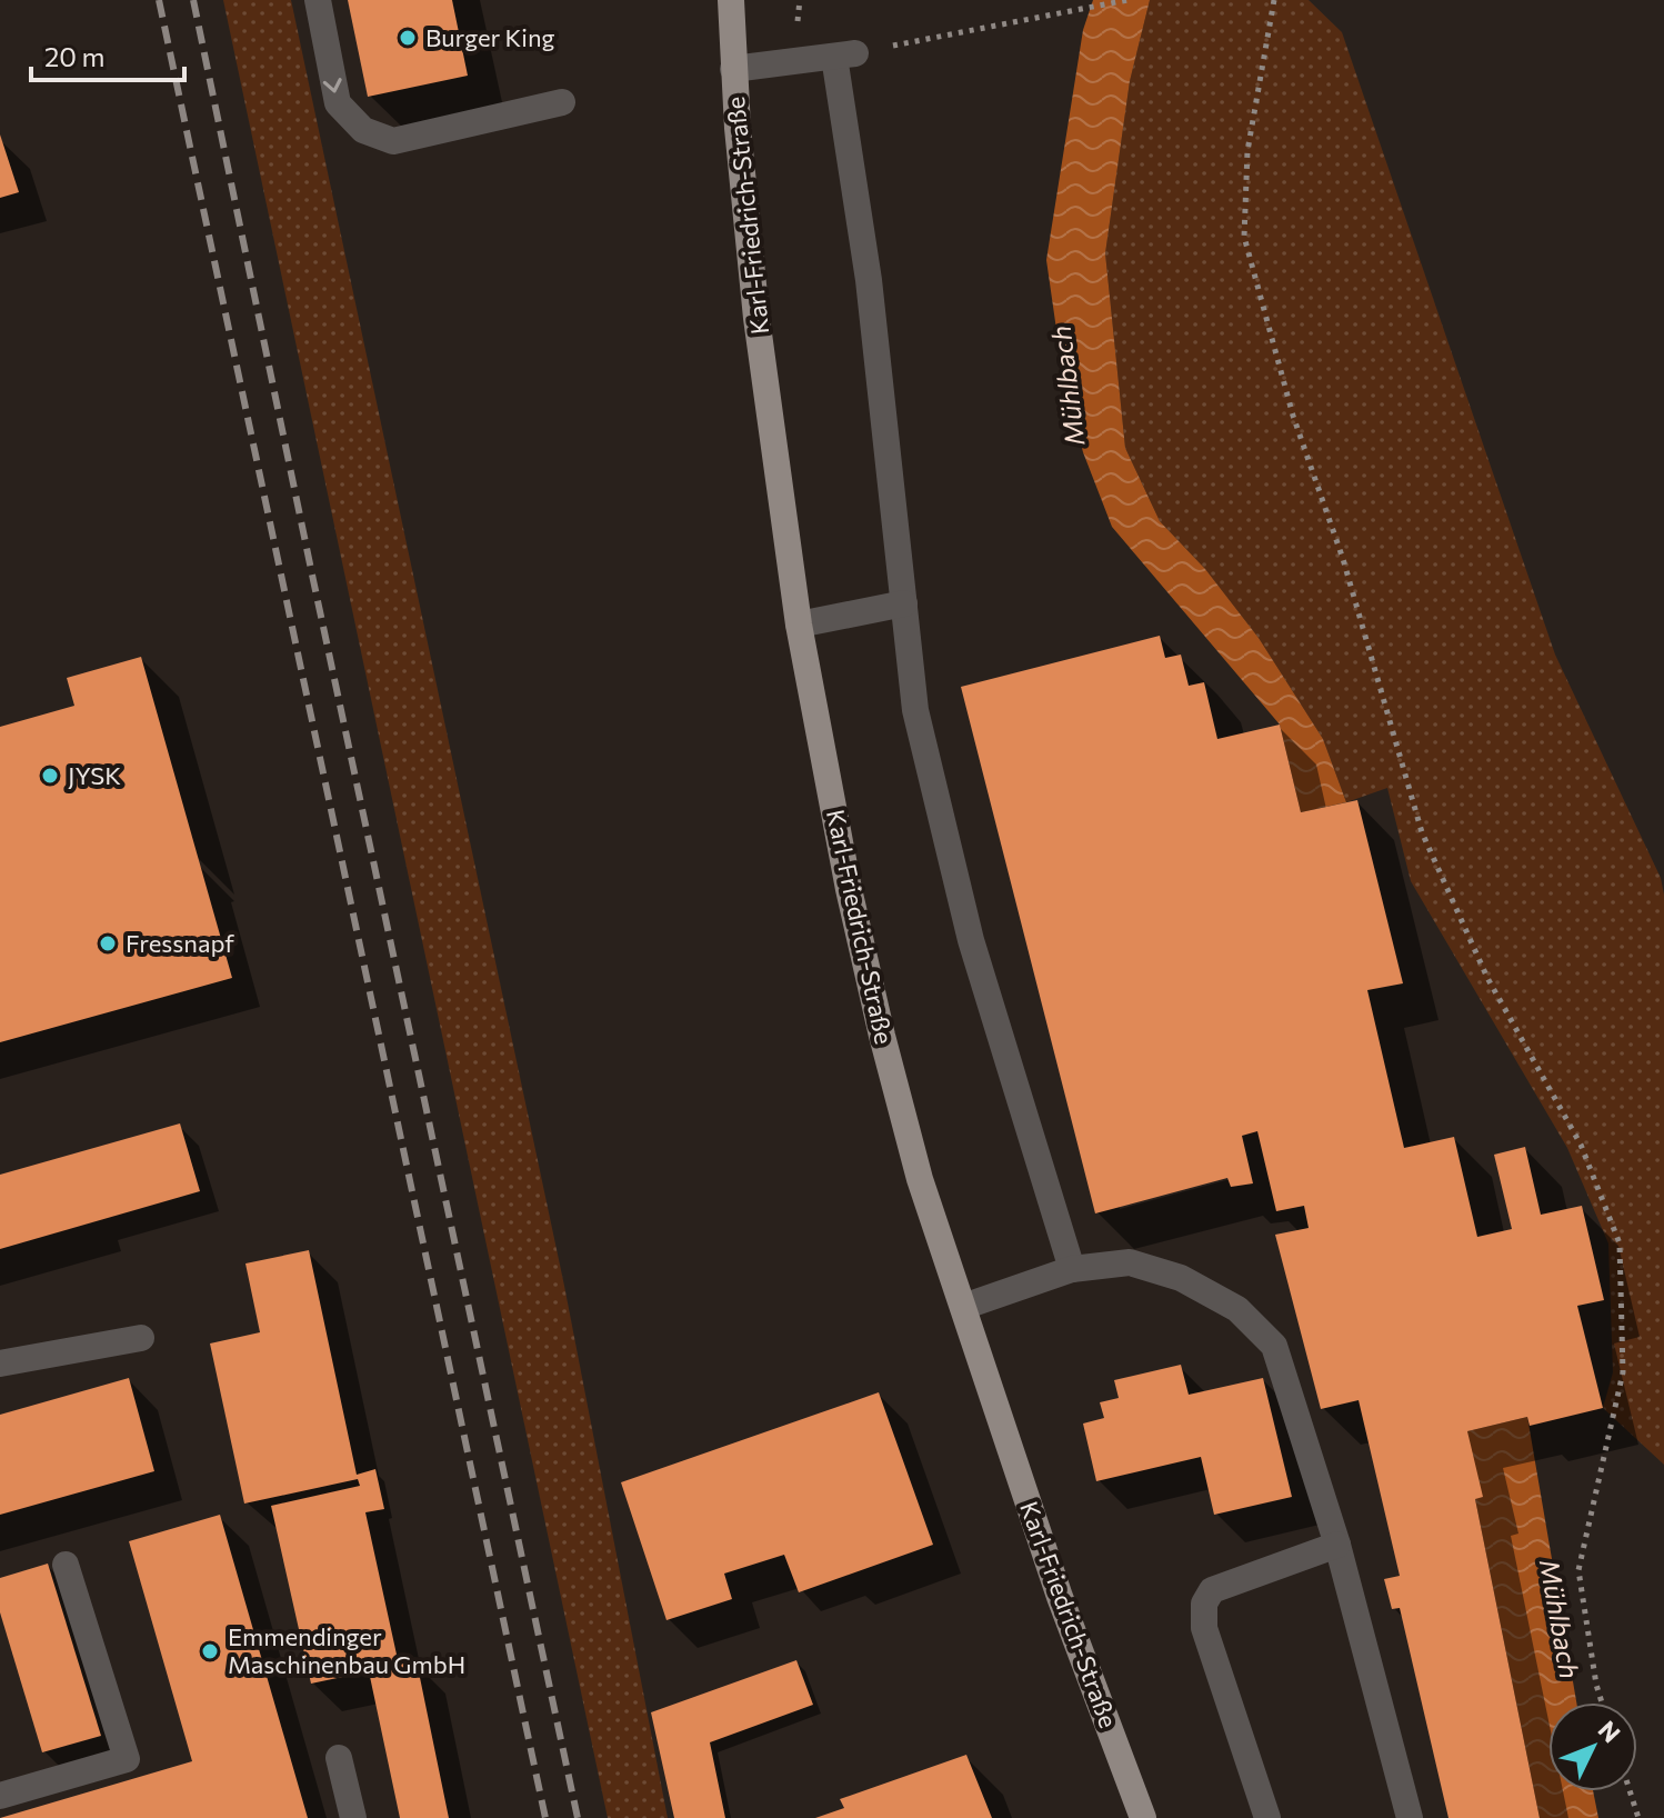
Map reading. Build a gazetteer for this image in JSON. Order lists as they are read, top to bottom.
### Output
{
  "streets": {
    "main road": ["Karl-Friedrich-Straße"]
  },
  "water": ["Mühlbach"],
  "places": [
    "Burger King",
    "JYSK",
    "Fressnapf",
    "Emmendinger Maschinenbau GmbH"
  ],
  "scale_bar": "20 m",
  "north": "top right"
}
